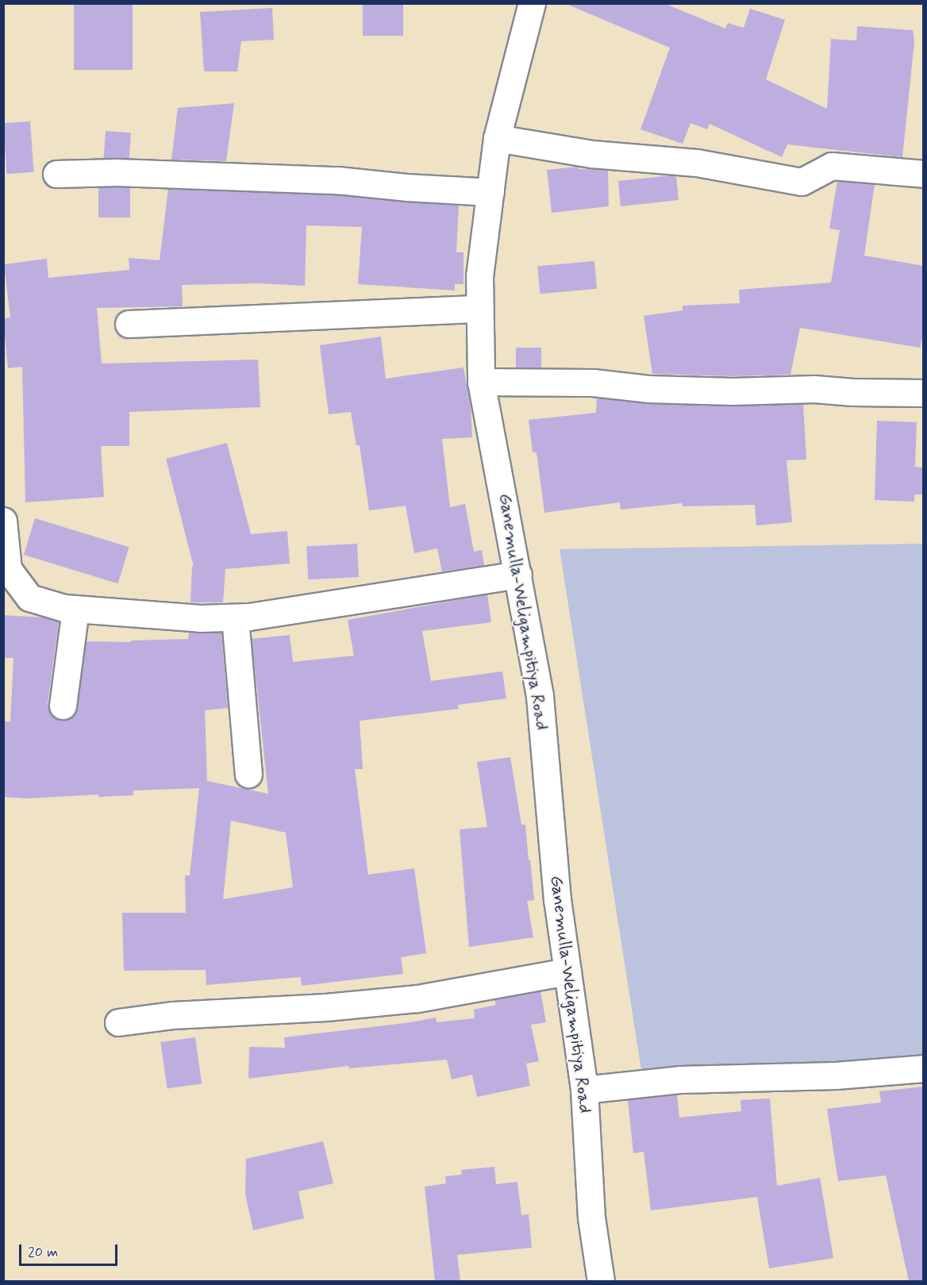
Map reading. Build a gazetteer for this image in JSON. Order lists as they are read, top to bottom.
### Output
{
  "streets": {
    "street": ["Ganemulla-Weligampitiya Road"]
  },
  "scale_bar": "20 m"
}
